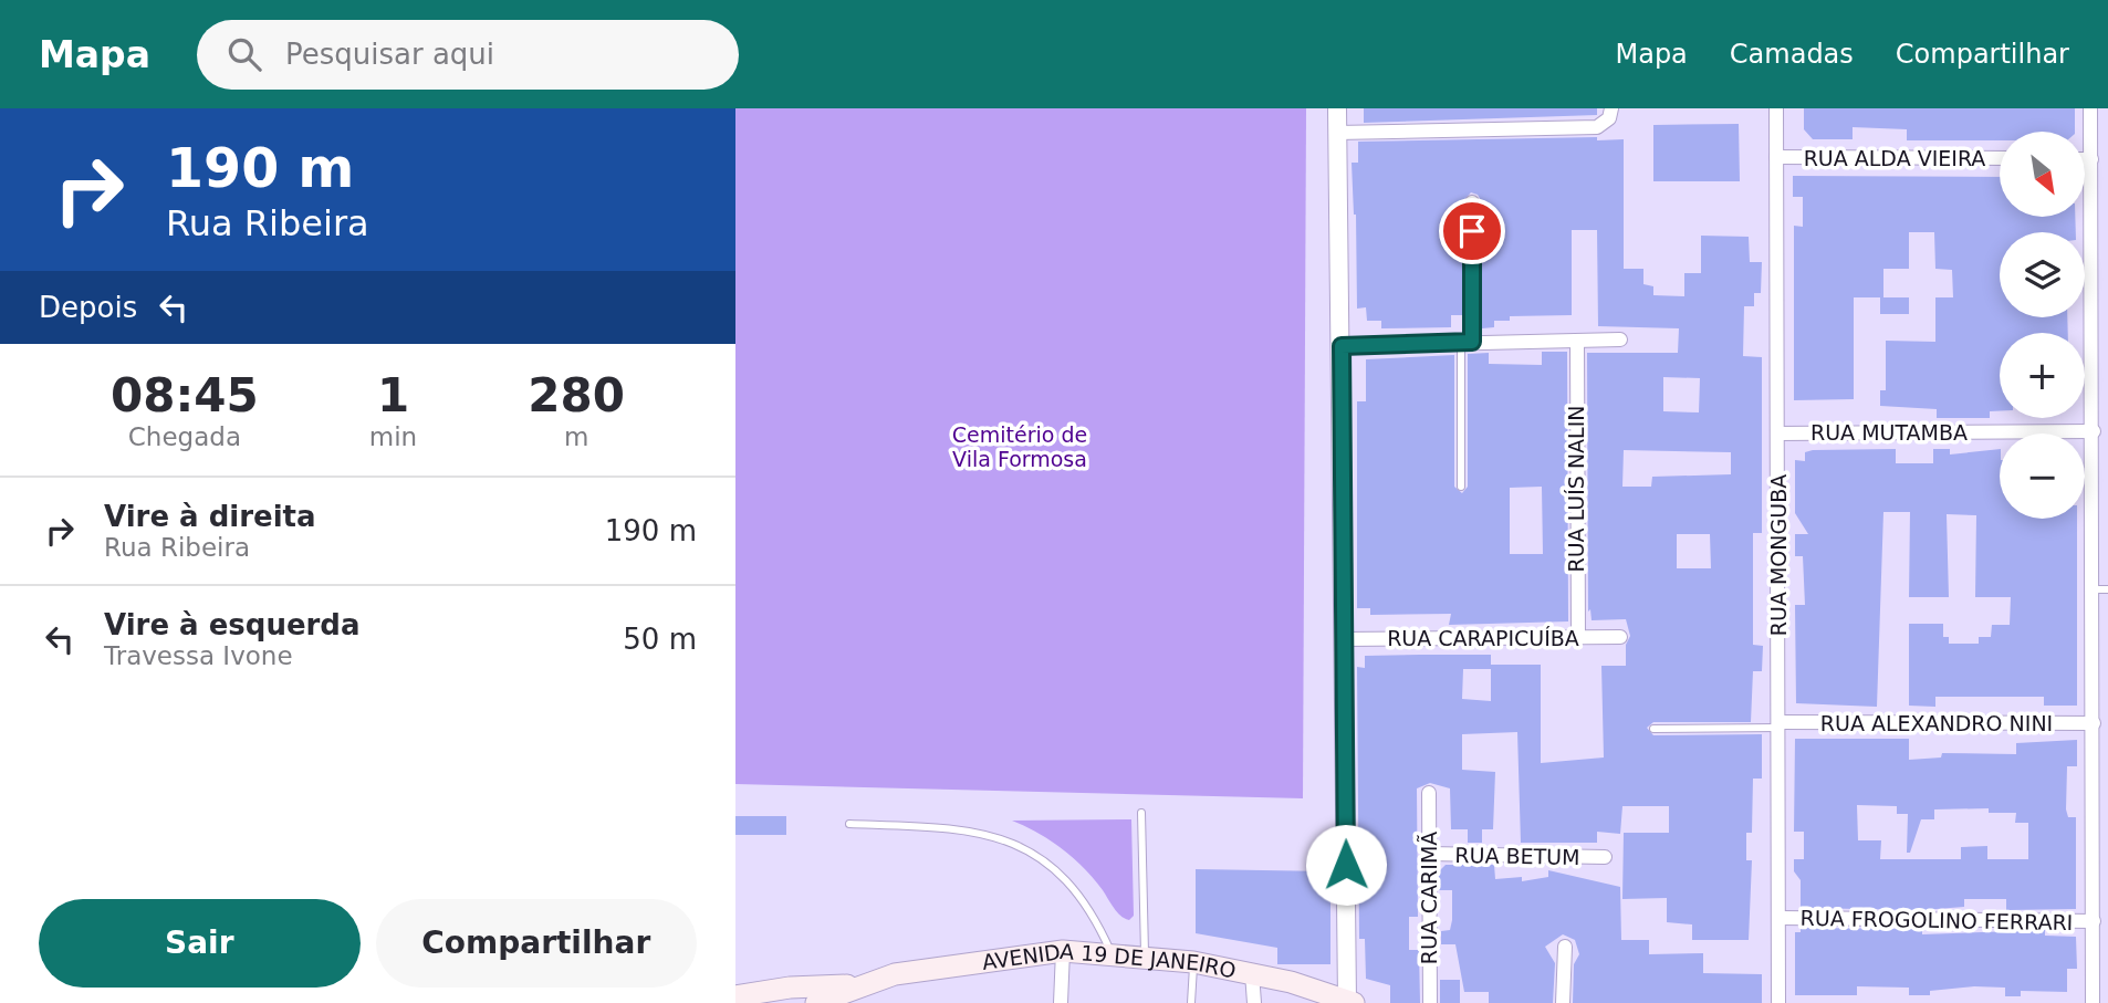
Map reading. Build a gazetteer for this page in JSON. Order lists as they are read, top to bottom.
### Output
{
  "streets": {
    "main road": ["AVENIDA 19 DE JANEIRO"],
    "street": [
      "RUA ALDA VIEIRA",
      "RUA MUTAMBA",
      "RUA LUÍS NALIN",
      "RUA MONGUBA",
      "RUA CARAPICUÍBA",
      "RUA ALEXANDRO NINI",
      "RUA BETUM",
      "RUA CARIMÃ",
      "RUA FROGOLINO FERRARI"
    ]
  },
  "crossings": [
    ["RUA ALDA VIEIRA", "RUA MONGUBA"],
    ["RUA MUTAMBA", "RUA MONGUBA"],
    ["RUA LUÍS NALIN", "RUA CARAPICUÍBA"],
    ["RUA MONGUBA", "RUA ALEXANDRO NINI"],
    ["RUA MONGUBA", "RUA FROGOLINO FERRARI"],
    ["RUA BETUM", "RUA CARIMÃ"]
  ],
  "parks": ["Cemitério de Vila Formosa"],
  "north": "bottom right",
  "page": {
    "header": "Mapa",
    "search": "Pesquisar aqui",
    "nav": ["Mapa", "Camadas", "Compartilhar"],
    "turn": ["190 m", "Rua Ribeira"],
    "map_buttons": ["+", "−"],
    "then": "Depois",
    "eta": [
      "08:45",
      "Chegada",
      "1",
      "min",
      "280",
      "m"
    ],
    "list": [
      {
        "name": "Vire à direita",
        "note": "Rua Ribeira",
        "value": "190 m"
      },
      {
        "name": "Vire à esquerda",
        "note": "Travessa Ivone",
        "value": "50 m"
      }
    ],
    "buttons": ["Sair", "Compartilhar"]
  }
}
